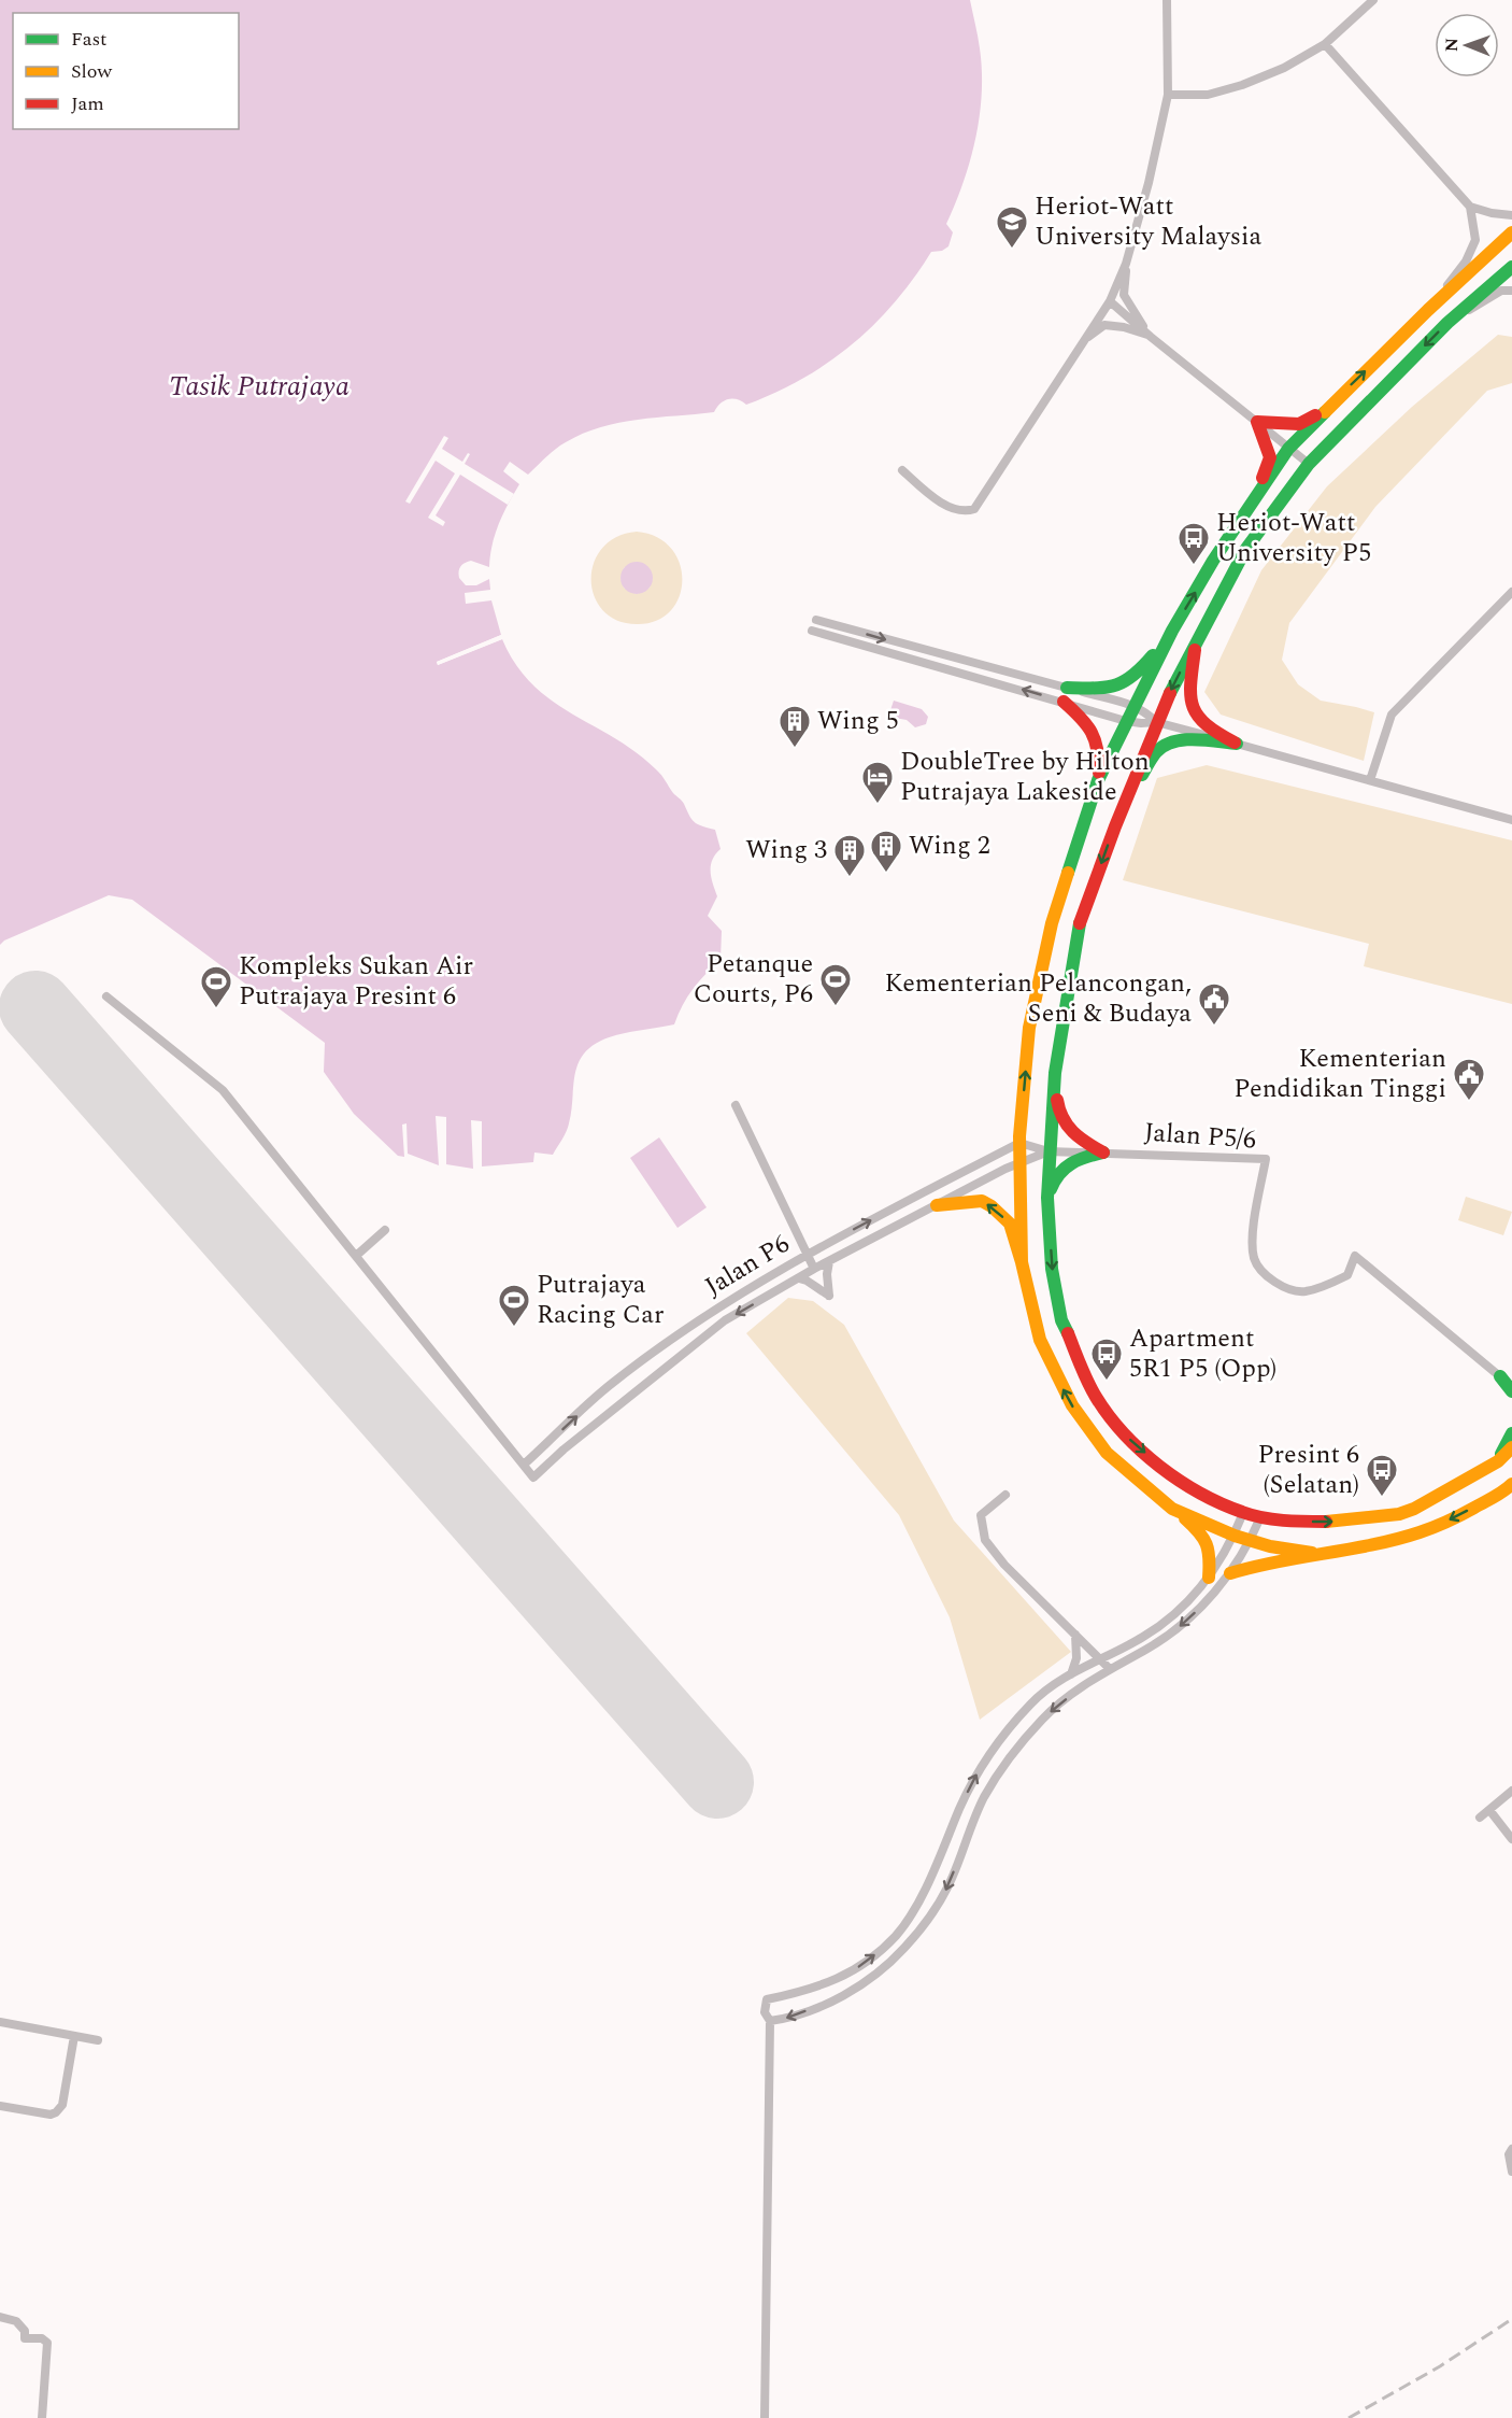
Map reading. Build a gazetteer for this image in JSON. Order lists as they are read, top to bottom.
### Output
{
  "streets": {
    "street": ["Jalan P5/6", "Jalan P6"]
  },
  "crossings": [
    ["Jalan P5/6", "Jalan P6"]
  ],
  "water": ["Tasik Putrajaya"],
  "places": {
    "school or university": ["Heriot-Watt University Malaysia"],
    "bus stop": ["Heriot-Watt University P5", "Apartment 5R1 P5 (Opp)", "Presint 6 (Selatan)"],
    "building": ["Wing 5", "Wing 2", "Wing 3"],
    "hotel": ["DoubleTree by Hilton Putrajaya Lakeside"],
    "sports": ["Petanque Courts, P6", "Kompleks Sukan Air Putrajaya Presint 6", "Putrajaya Racing Car"],
    "public building": ["Kementerian Pelancongan, Seni & Budaya", "Kementerian Pendidikan Tinggi"]
  },
  "legend": ["Fast", "Slow", "Jam"],
  "north": "left"
}
